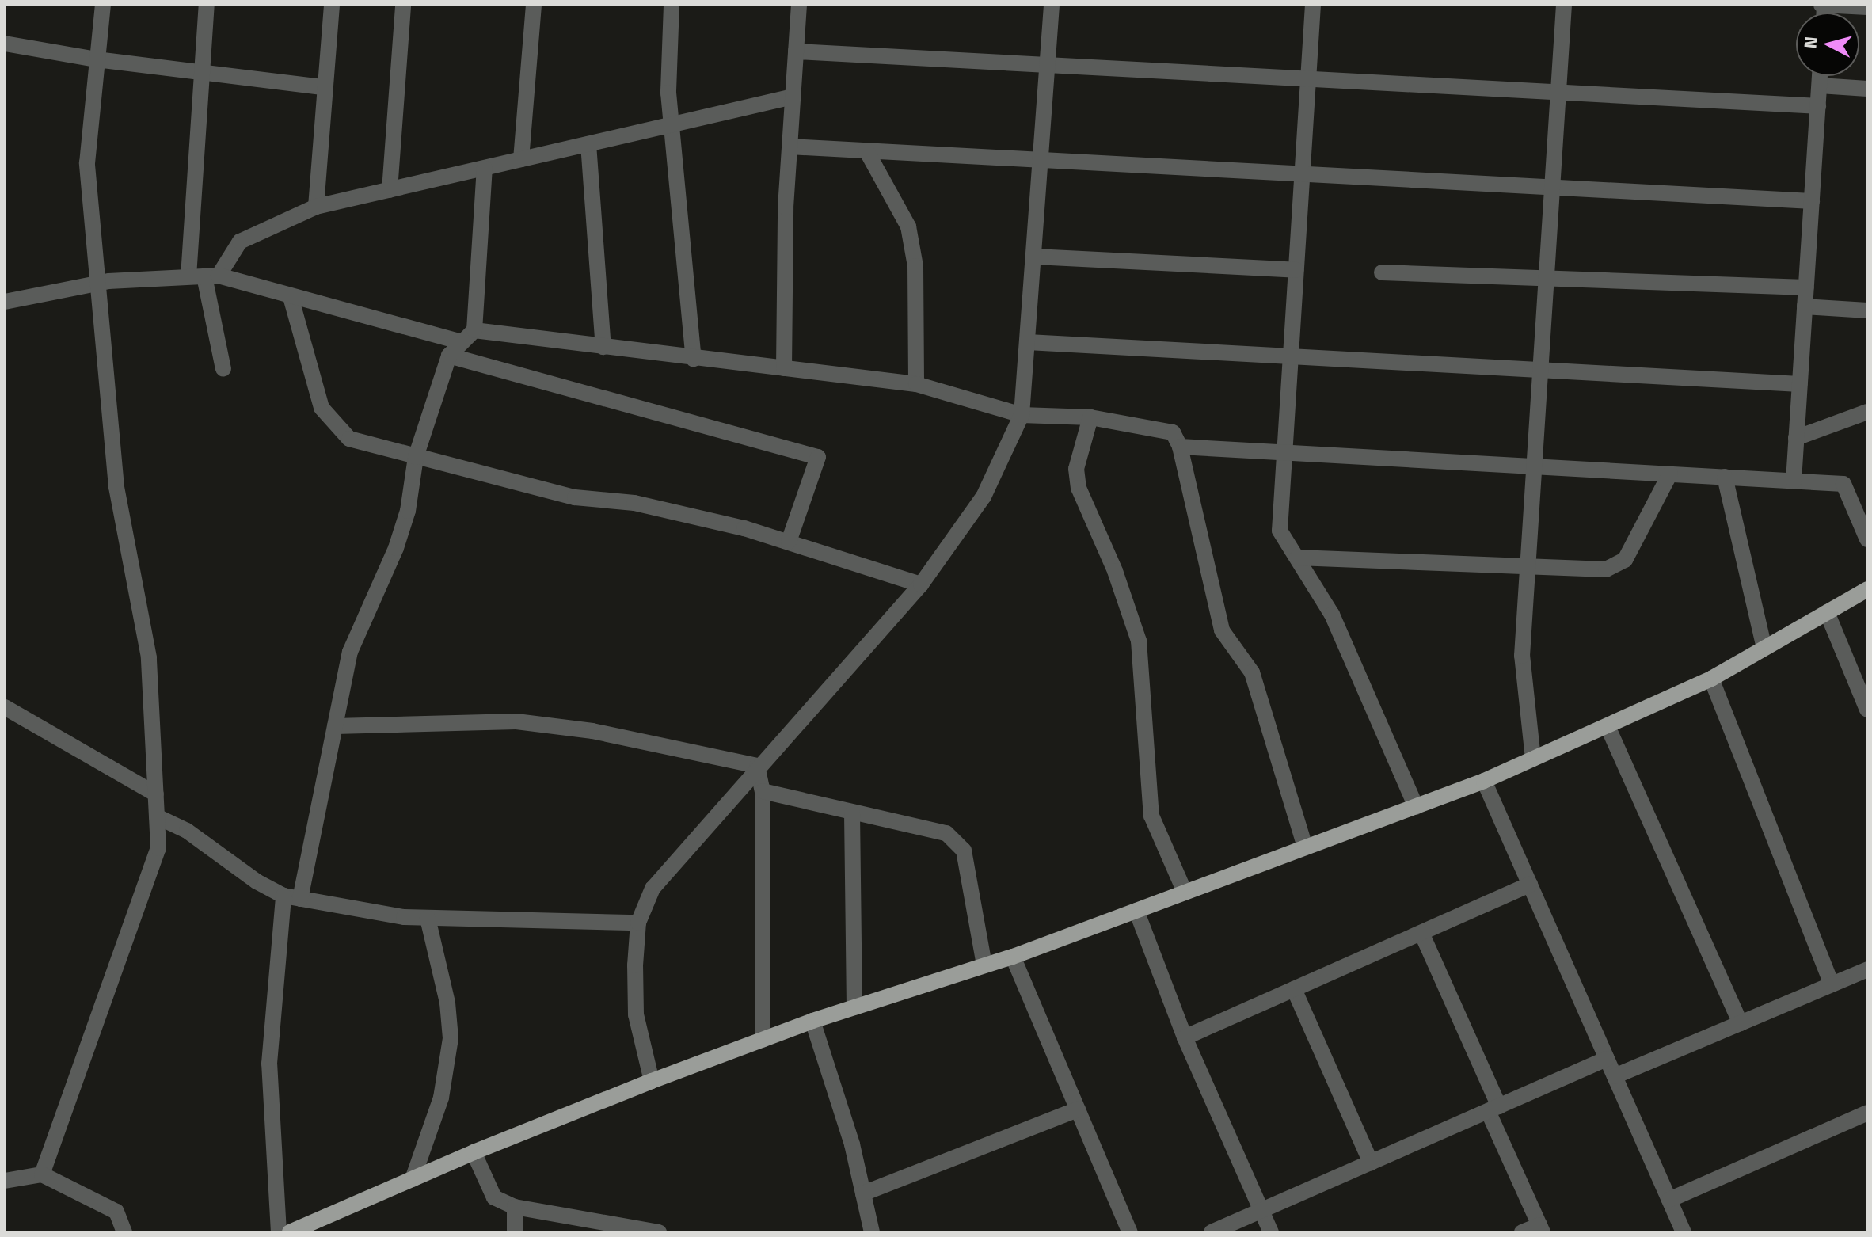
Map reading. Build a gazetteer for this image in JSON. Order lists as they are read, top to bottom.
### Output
{
  "north": "left"
}
